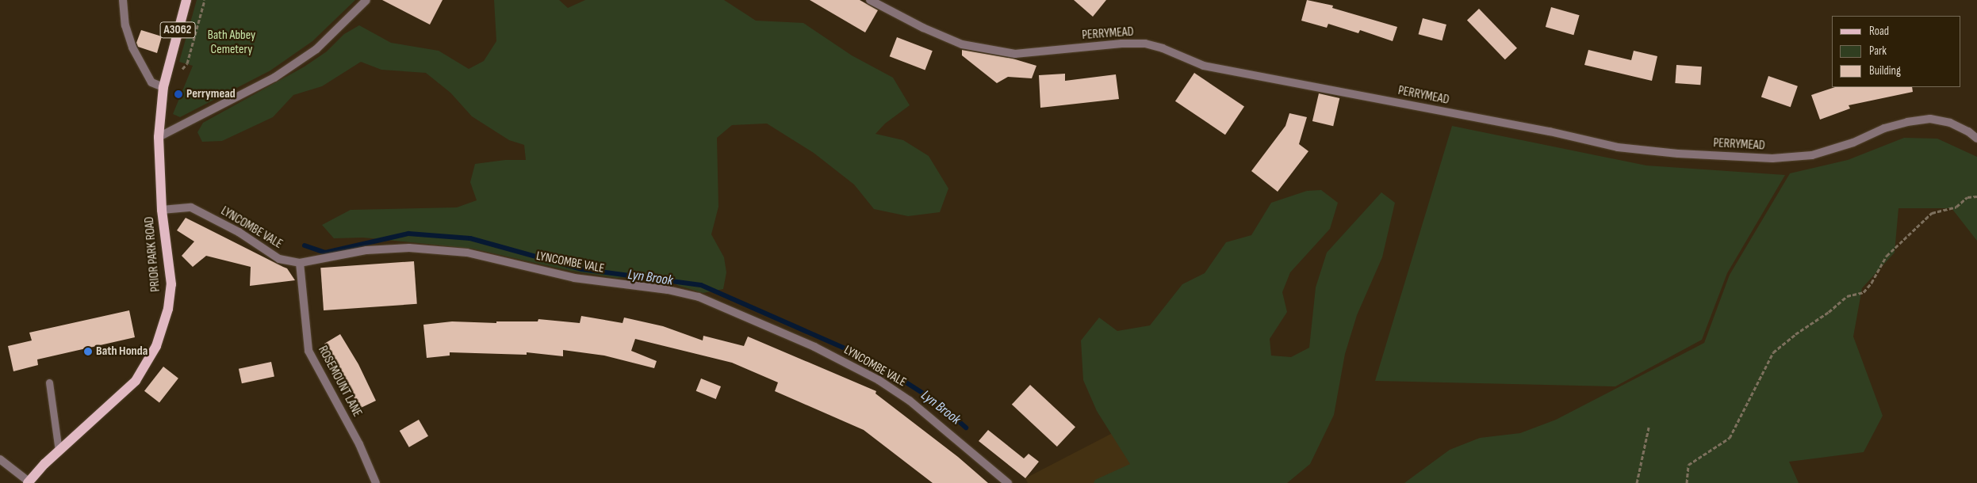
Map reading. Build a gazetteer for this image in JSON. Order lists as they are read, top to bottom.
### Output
{
  "streets": {
    "main road": ["A3062", "PRIOR PARK ROAD"],
    "street": ["PERRYMEAD", "LYNCOMBE VALE", "ROSEMOUNT LANE"]
  },
  "crossings": [
    ["A3062", "PRIOR PARK ROAD"],
    ["LYNCOMBE VALE", "PRIOR PARK ROAD"],
    ["LYNCOMBE VALE", "ROSEMOUNT LANE"]
  ],
  "water": ["Lyn Brook"],
  "parks": ["Bath Abbey Cemetery"],
  "places": ["Perrymead", "Bath Honda"],
  "legend": ["Road", "Park", "Building"]
}
